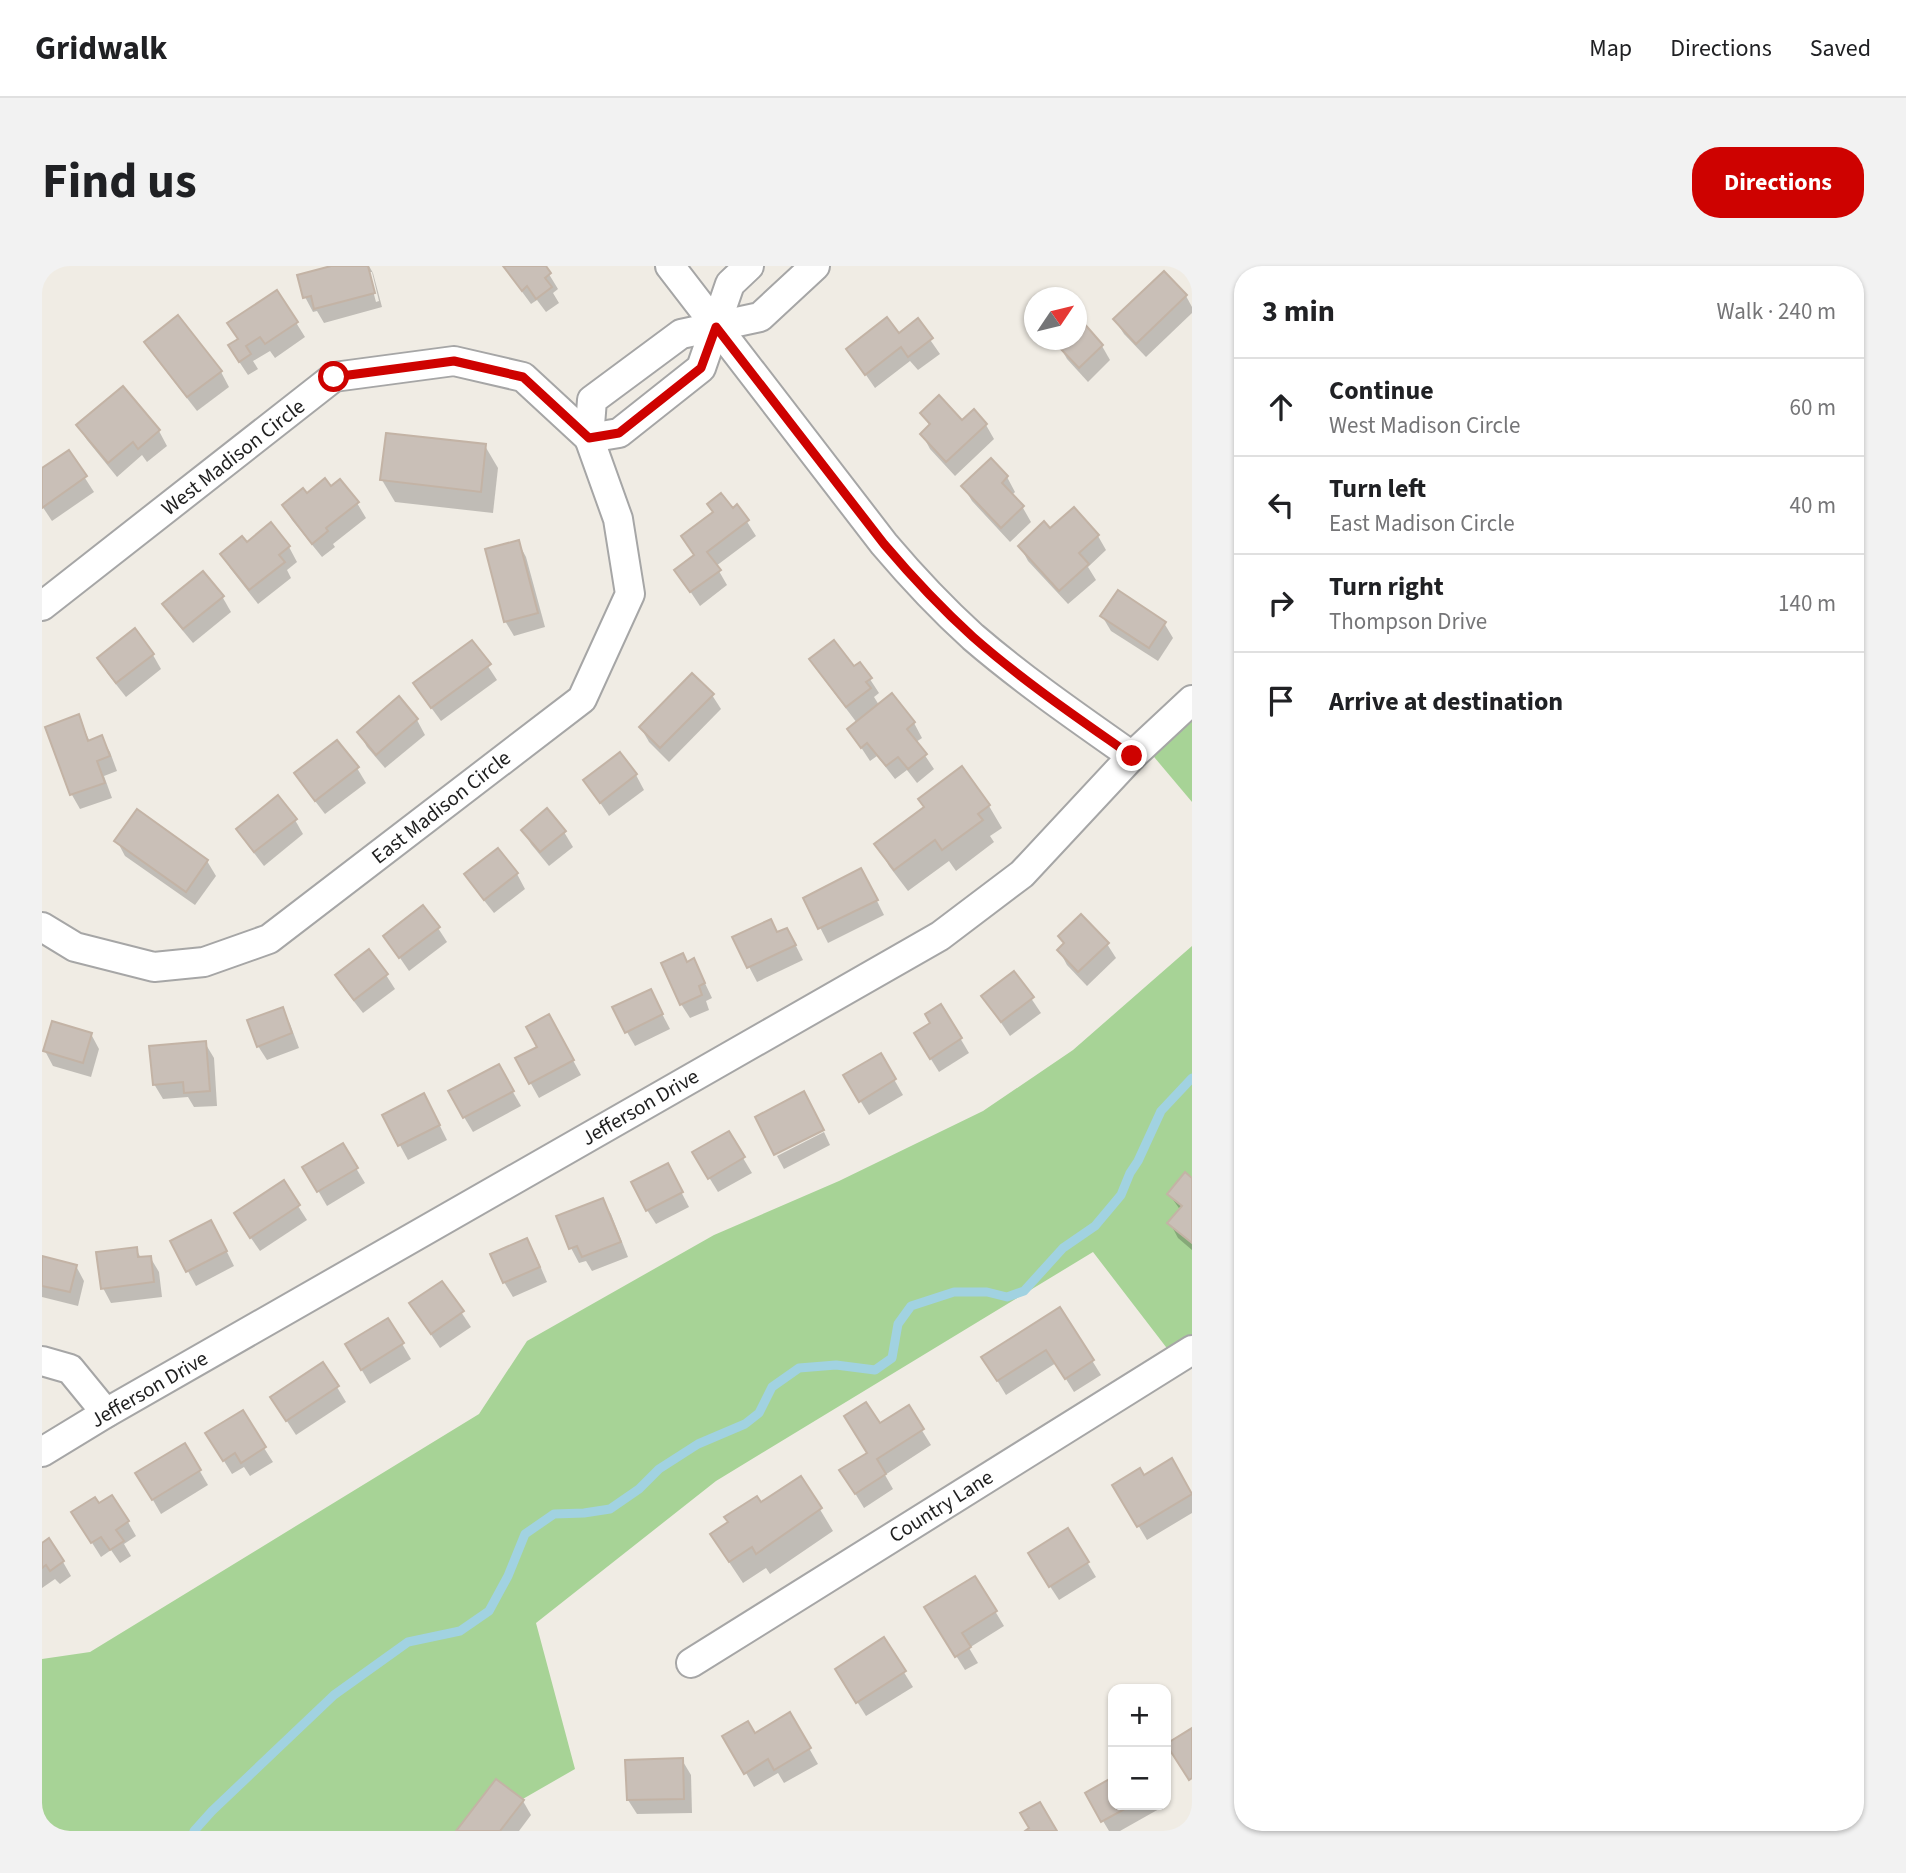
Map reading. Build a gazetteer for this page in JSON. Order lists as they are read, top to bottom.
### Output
{
  "streets": {
    "street": [
      "West Madison Circle",
      "East Madison Circle",
      "Jefferson Drive",
      "Country Lane"
    ]
  },
  "crossings": [
    ["West Madison Circle", "East Madison Circle"]
  ],
  "north": "top right",
  "page": {
    "header": "Gridwalk",
    "nav": ["Map", "Directions", "Saved"],
    "title": "Find us",
    "buttons": "Directions",
    "heading": ["3 min", "Walk · 240 m"],
    "list": [
      ["Continue", "West Madison Circle", "60 m"],
      ["Turn left", "East Madison Circle", "40 m"],
      ["Turn right", "Thompson Drive", "140 m"],
      "Arrive at destination"
    ],
    "map_buttons": ["+", "−"]
  }
}
